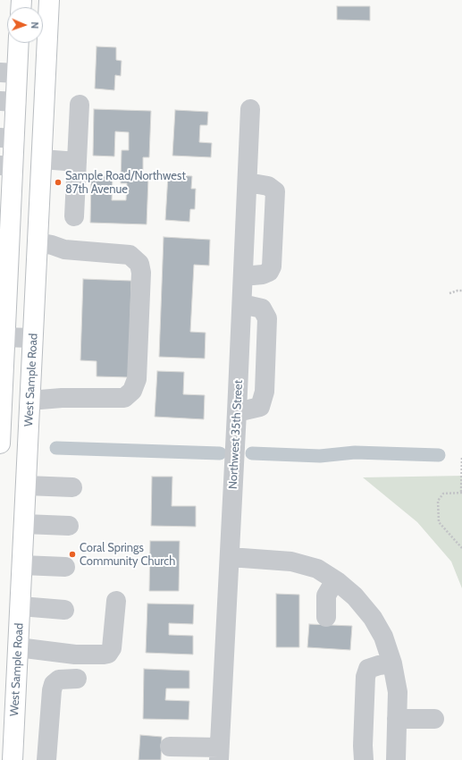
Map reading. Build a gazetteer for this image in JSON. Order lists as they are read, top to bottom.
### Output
{
  "streets": {
    "main road": ["West Sample Road"],
    "street": ["Northwest 35th Street"]
  },
  "places": ["Sample Road/Northwest 87th Avenue", "Coral Springs Community Church"],
  "north": "right"
}
